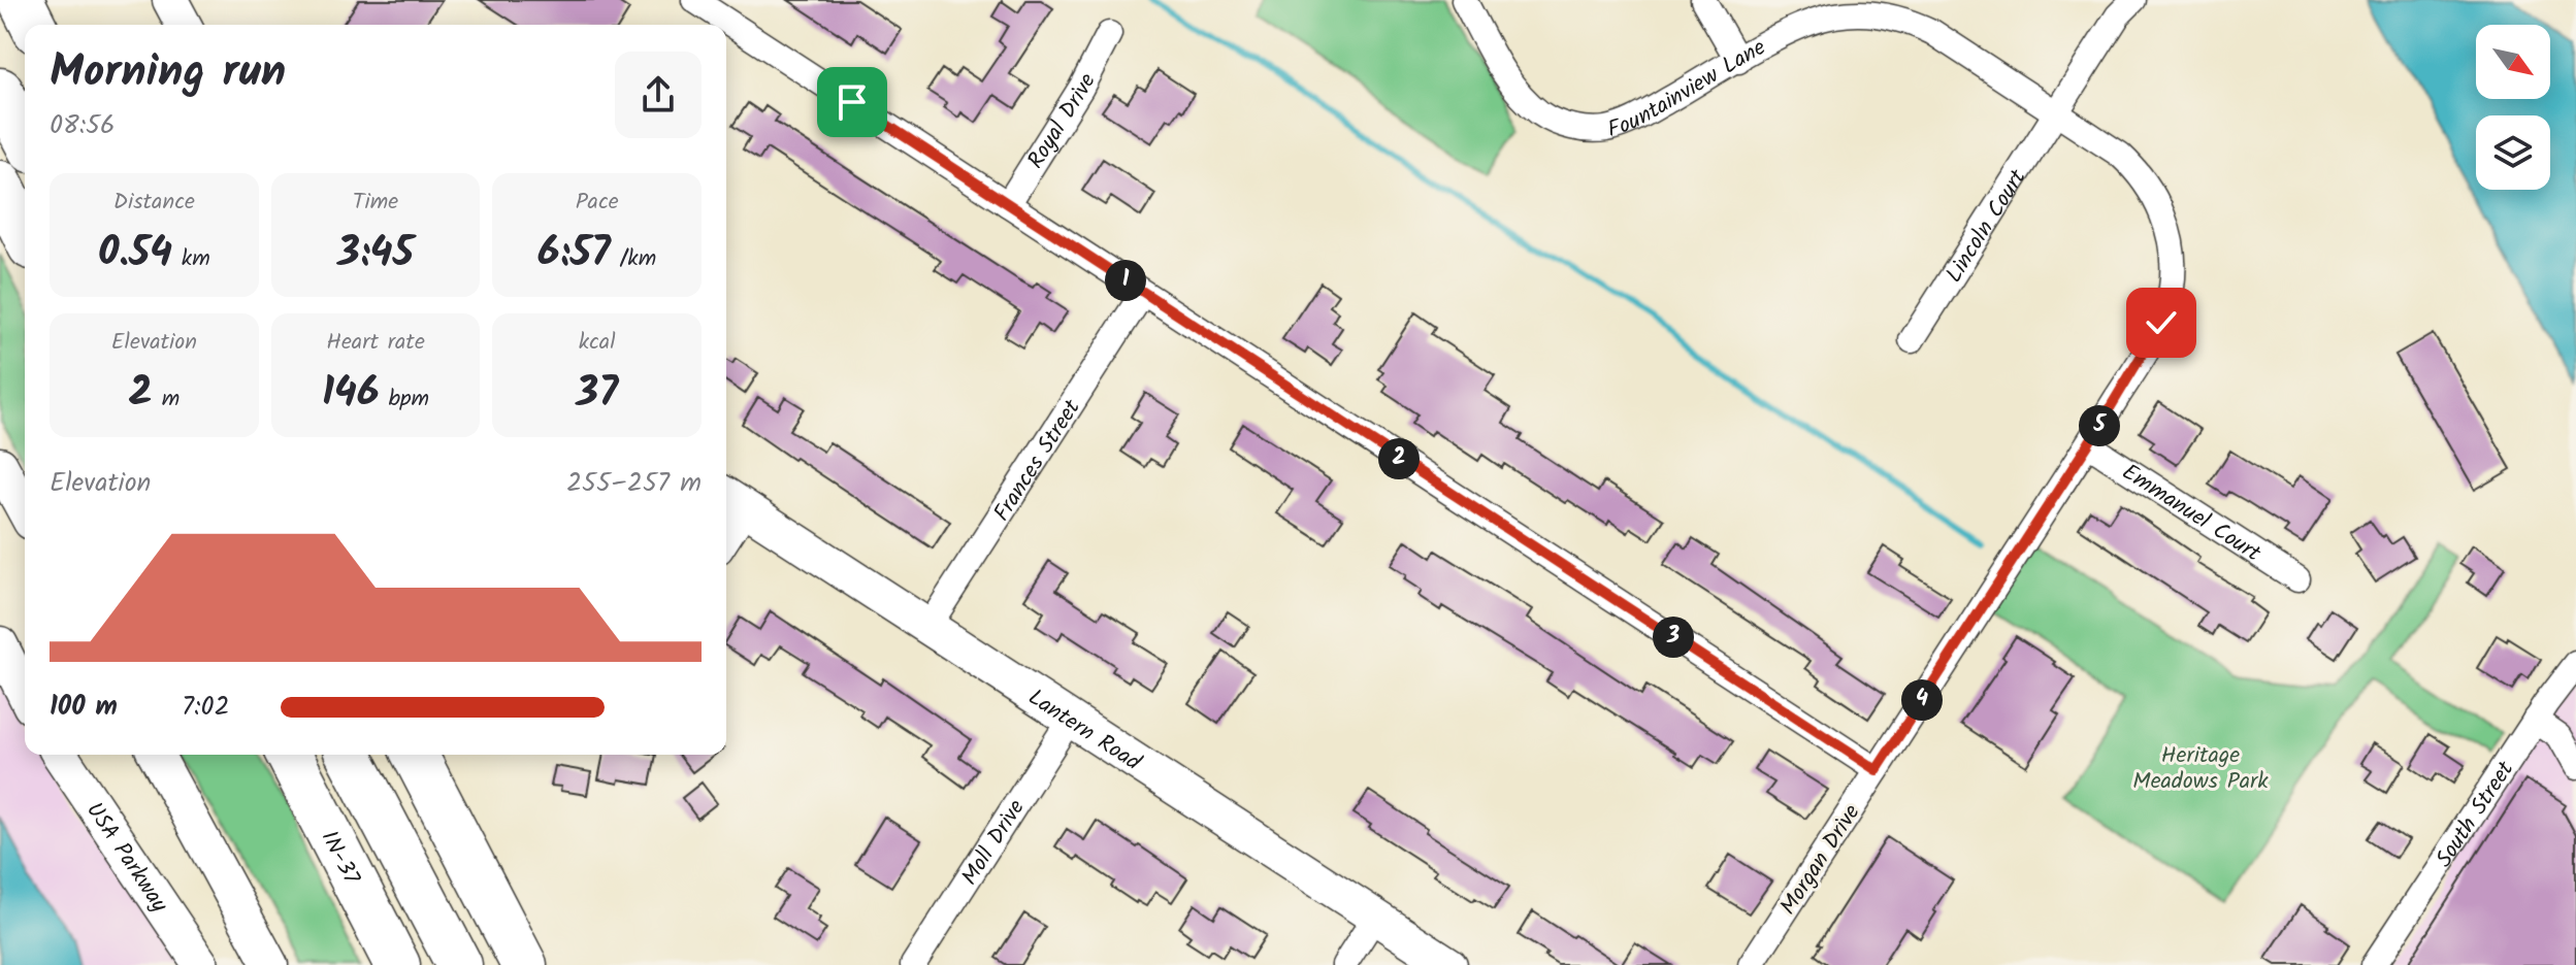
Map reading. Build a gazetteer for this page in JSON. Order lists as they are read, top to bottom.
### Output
{
  "streets": {
    "highway": ["IN-37"],
    "street": [
      "Fountainview Lane",
      "Royal Drive",
      "Lincoln Court",
      "Frances Street",
      "Emmanuel Court",
      "Lantern Road",
      "South Street",
      "Moll Drive",
      "USA Parkway",
      "Morgan Drive"
    ]
  },
  "crossings": [
    ["Fountainview Lane", "Lincoln Court"],
    ["Fountainview Lane", "Morgan Drive"],
    ["Frances Street", "Lantern Road"],
    ["Emmanuel Court", "Morgan Drive"],
    ["Lantern Road", "Moll Drive"]
  ],
  "parks": ["Heritage Meadows Park"],
  "north": "bottom right",
  "page": {
    "heading": ["Morning run", "08:56"],
    "stats": [
      ["Distance", "0.54 km"],
      ["Time", "3:45"],
      ["Pace", "6:57 /km"],
      ["Elevation", "2 m"],
      ["Heart rate", "146 bpm"],
      ["kcal", "37"]
    ],
    "pins": [
      "1",
      "5",
      "2",
      "3",
      "4"
    ],
    "chart": ["Elevation", "255–257 m"],
    "list": [
      {
        "name": "100 m",
        "note": "7:02"
      }
    ]
  }
}
